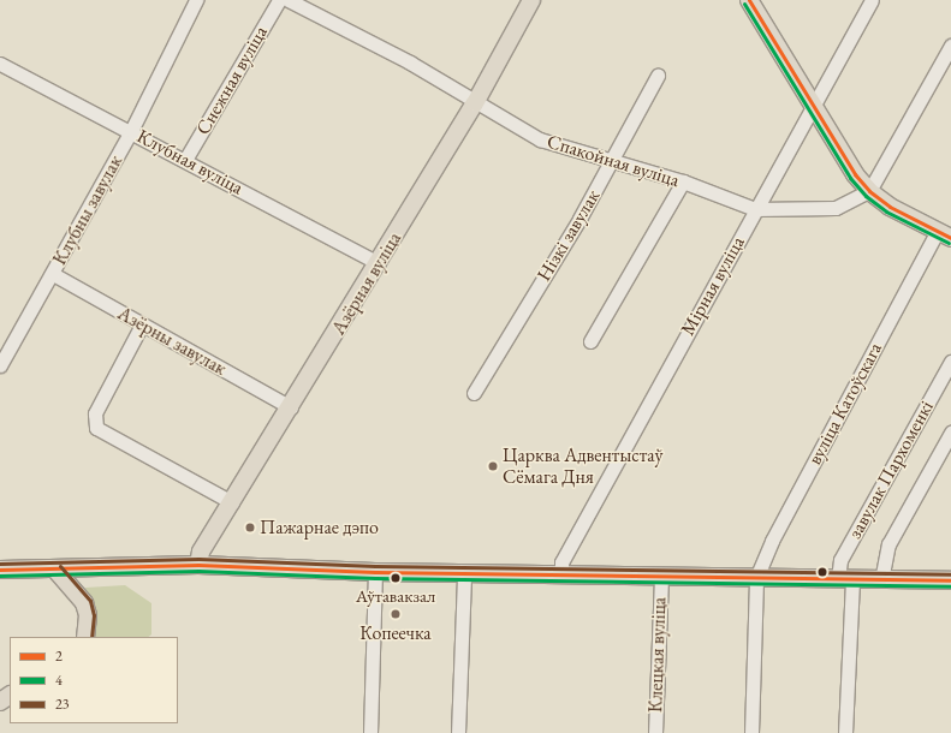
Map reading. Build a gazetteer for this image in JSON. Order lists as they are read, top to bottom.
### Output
{
  "streets": {
    "main road": ["Азёрная вуліца"],
    "street": [
      "Снежная вуліца",
      "Спакойная вуліца",
      "Клубная вуліца",
      "Клубны завулак",
      "Нізкі завулак",
      "Мірная вуліца",
      "Азёрны завулак",
      "вуліца Катоўскага",
      "завулак Пархоменкі",
      "Клецкая вуліца"
    ]
  },
  "crossings": [
    ["Снежная вуліца", "Клубная вуліца"],
    ["Спакойная вуліца", "Нізкі завулак"],
    ["Спакойная вуліца", "Азёрная вуліца"],
    ["Спакойная вуліца", "Мірная вуліца"],
    ["Клубная вуліца", "Клубны завулак"],
    ["Клубная вуліца", "Азёрная вуліца"],
    ["Клубны завулак", "Азёрны завулак"],
    ["Азёрная вуліца", "Азёрны завулак"]
  ],
  "places": [
    "Царква Адвентыстаў Сёмага Дня",
    "Пажарнае дэпо",
    "Аўтавакзал",
    "Копеечка"
  ],
  "lines": ["transit line 2", "transit line 4", "transit line 23"],
  "legend": ["2", "4", "23"]
}
